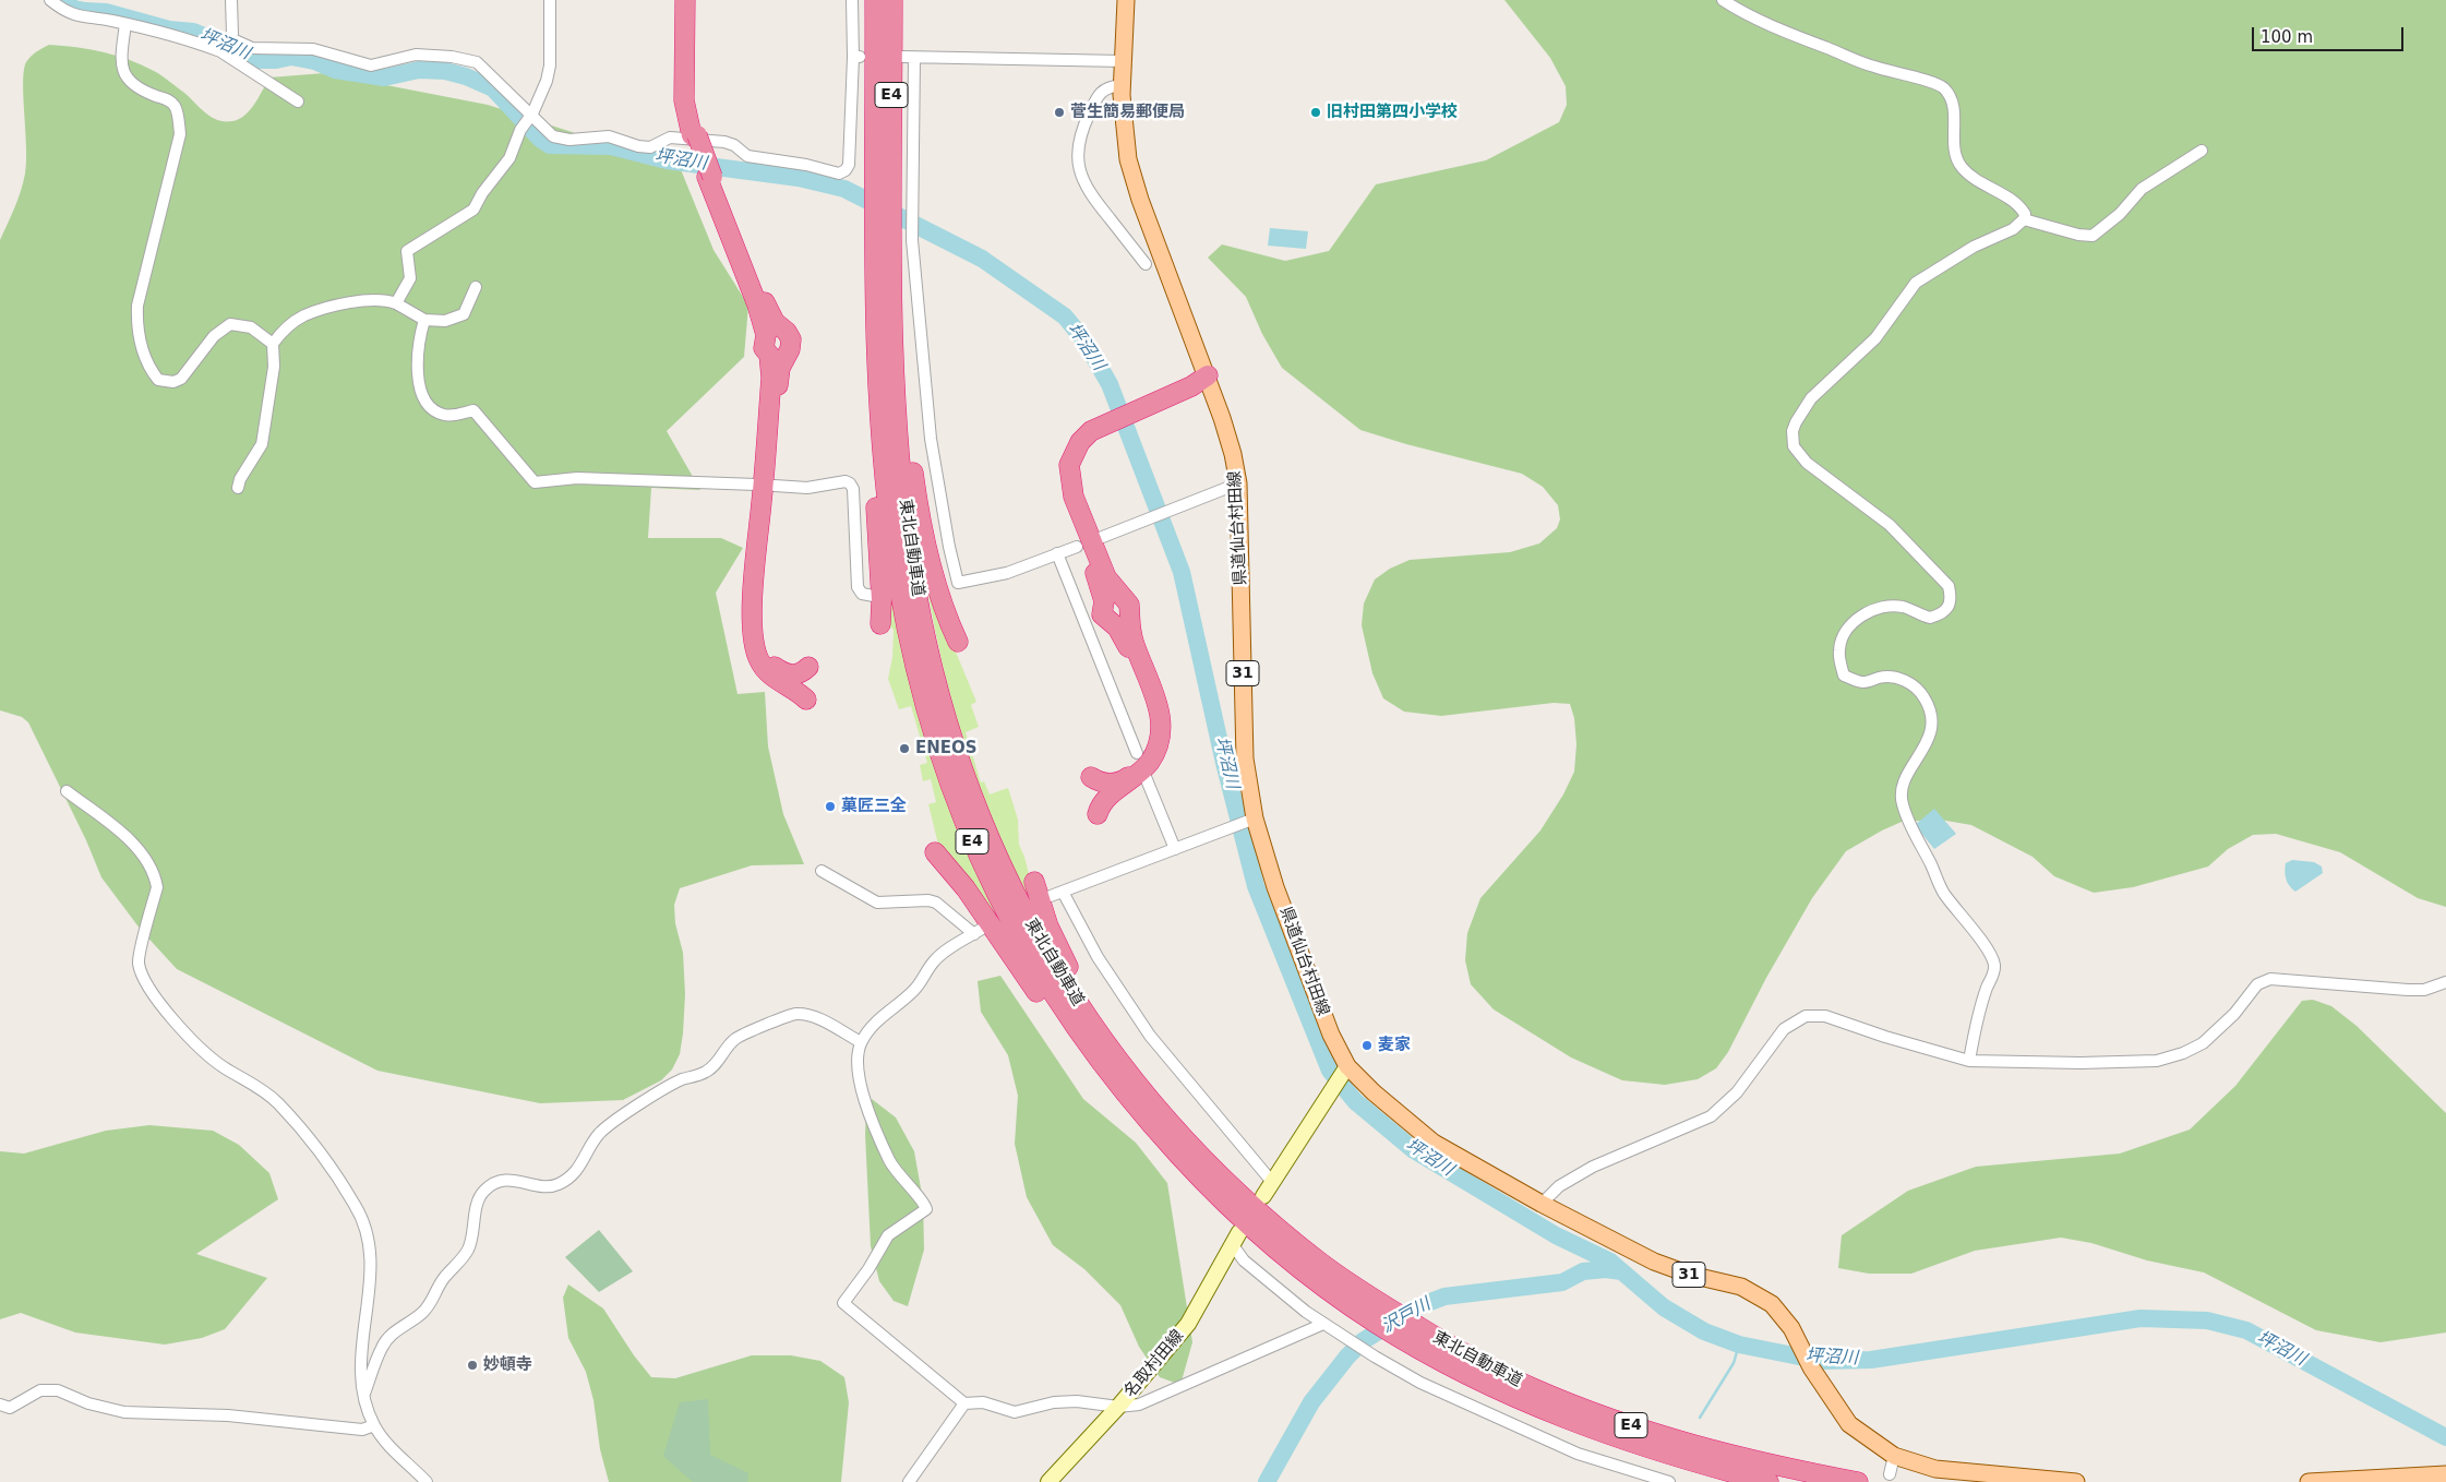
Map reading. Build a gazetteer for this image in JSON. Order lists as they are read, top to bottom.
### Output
{
  "streets": {
    "highway": ["E4", "東北自動車道"],
    "main road": ["県道仙台村田線", "31", "名取村田線"]
  },
  "water": ["坪沼川", "沢戸川"],
  "places": [
    "菅生簡易郵便局",
    "旧村田第四小学校",
    "ENEOS",
    "菓匠三全",
    "麦家",
    "妙頓寺"
  ],
  "scale_bar": "100 m"
}
